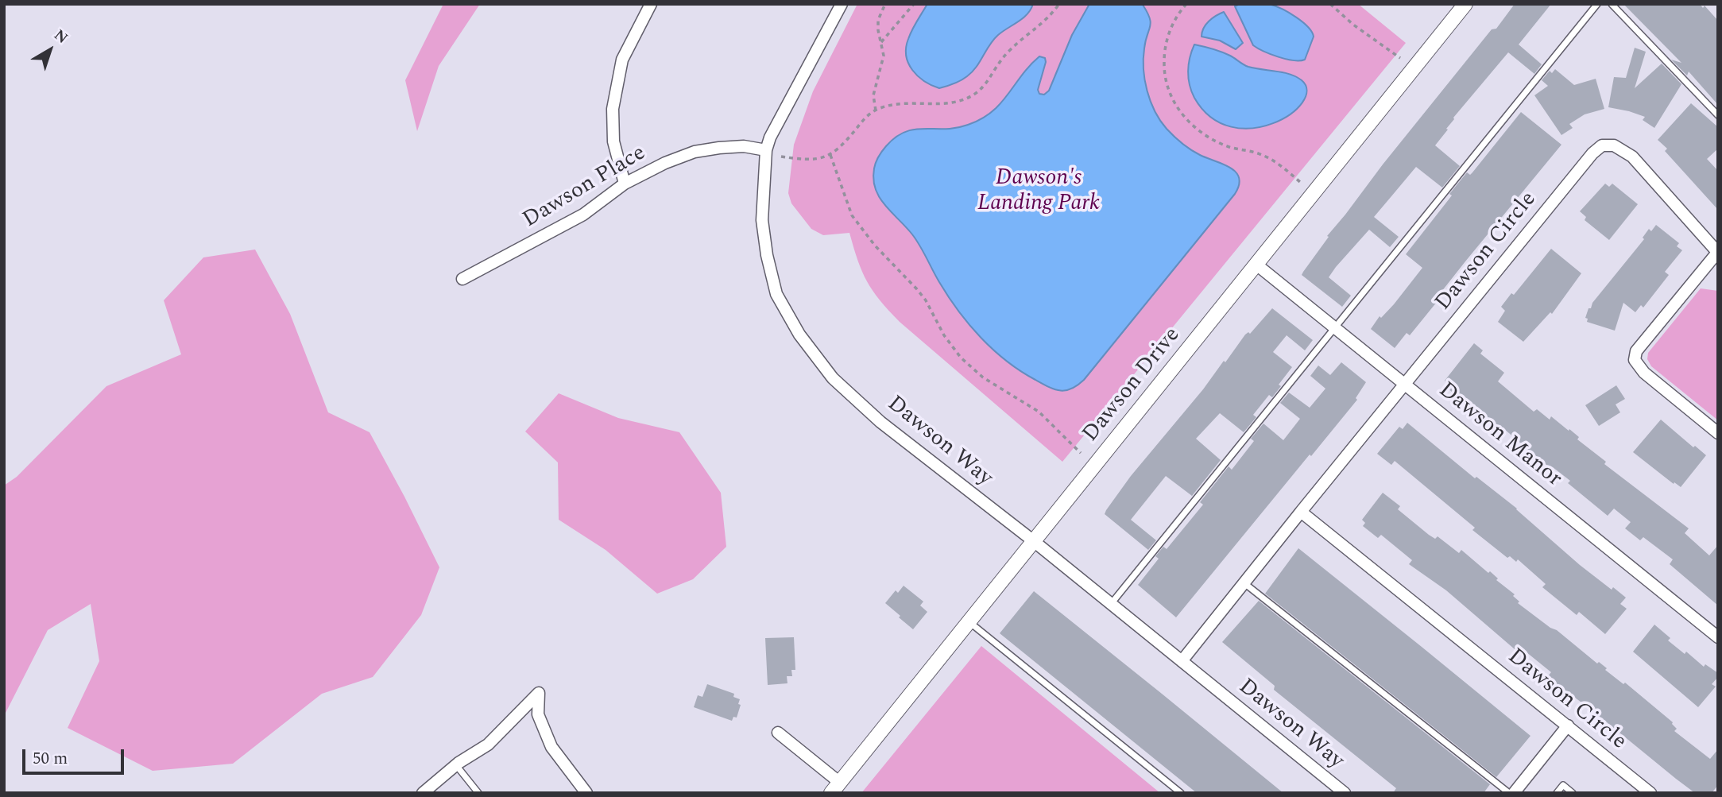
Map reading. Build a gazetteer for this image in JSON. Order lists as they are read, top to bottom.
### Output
{
  "streets": {
    "street": [
      "Dawson Place",
      "Dawson Circle",
      "Dawson Drive",
      "Dawson Manor",
      "Dawson Way"
    ]
  },
  "crossings": [
    ["Dawson Place", "Dawson Way"],
    ["Dawson Circle", "Dawson Manor"],
    ["Dawson Circle", "Dawson Way"],
    ["Dawson Drive", "Dawson Manor"],
    ["Dawson Drive", "Dawson Way"]
  ],
  "parks": ["Dawson's Landing Park"],
  "scale_bar": "50 m",
  "north": "top right"
}
